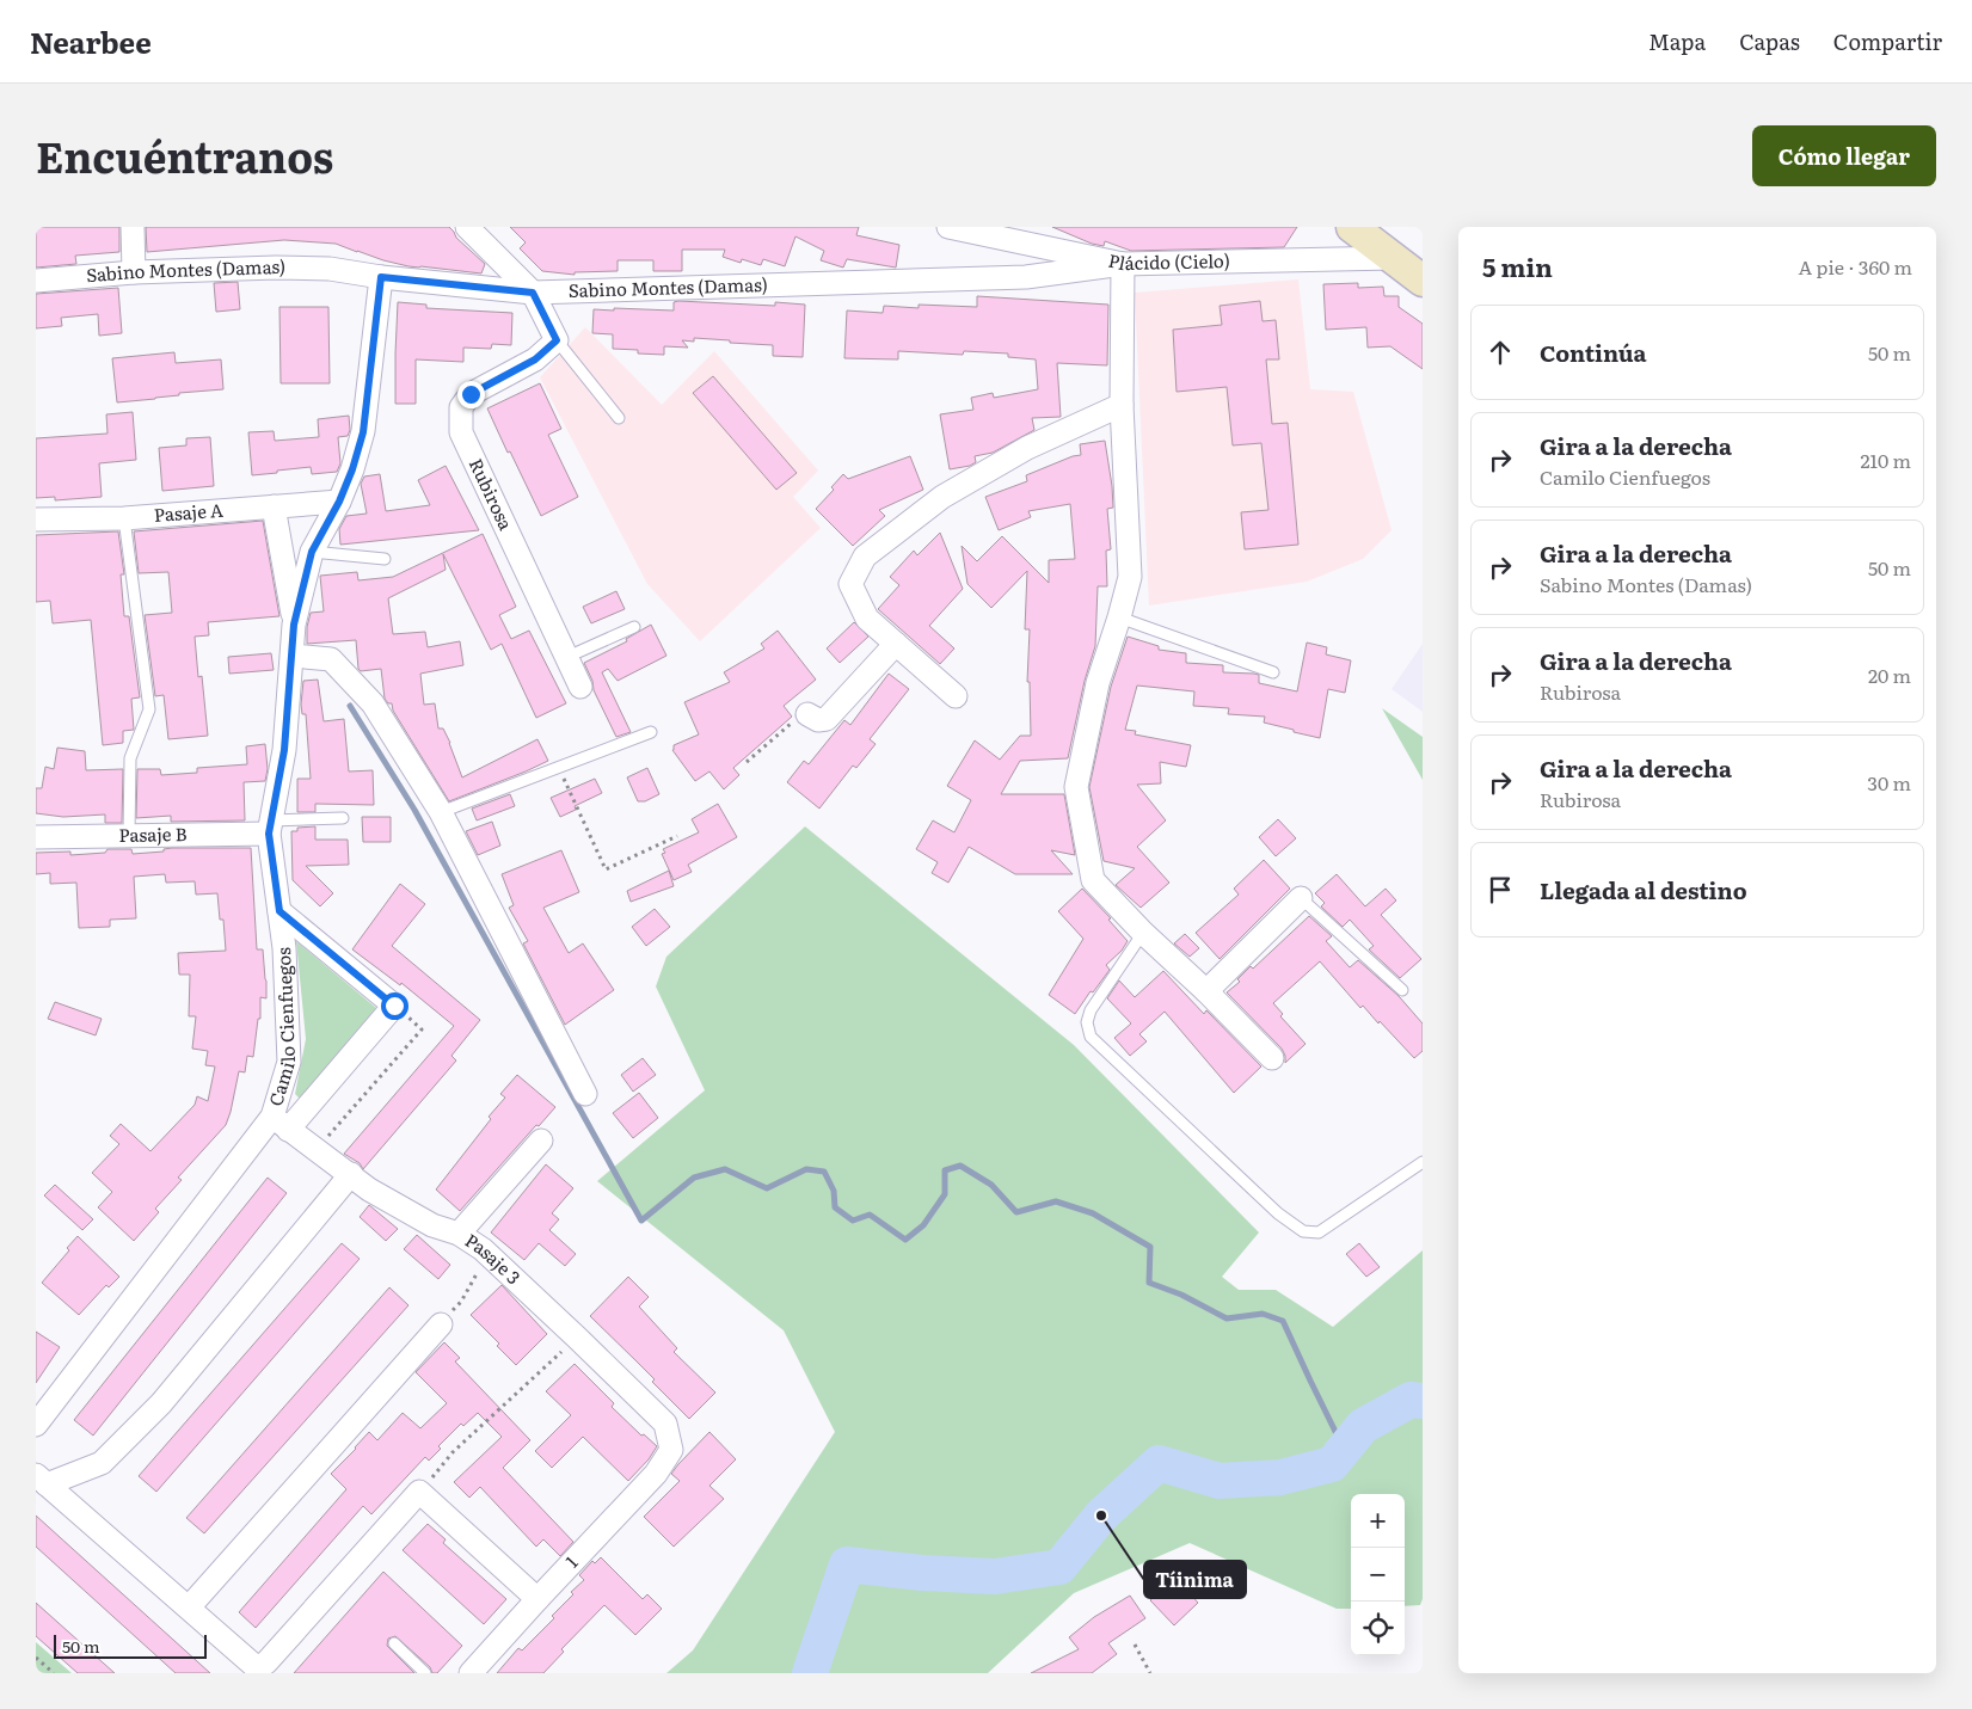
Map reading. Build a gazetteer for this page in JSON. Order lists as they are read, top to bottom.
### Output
{
  "streets": {
    "street": [
      "Plácido (Cielo)",
      "Sabino Montes (Damas)",
      "Rubirosa",
      "Pasaje A",
      "Pasaje B",
      "Camilo Cienfuegos",
      "Pasaje 3",
      "1"
    ]
  },
  "crossings": [
    ["Plácido (Cielo)", "Sabino Montes (Damas)"],
    ["Sabino Montes (Damas)", "Camilo Cienfuegos"],
    ["Pasaje A", "Camilo Cienfuegos"],
    ["Pasaje B", "Camilo Cienfuegos"],
    ["Camilo Cienfuegos", "Pasaje 3"],
    ["Pasaje 3", "1"]
  ],
  "places": ["Tíinima"],
  "scale_bar": "50 m",
  "page": {
    "header": "Nearbee",
    "nav": ["Mapa", "Capas", "Compartir"],
    "title": "Encuéntranos",
    "buttons": "Cómo llegar",
    "heading": ["5 min", "A pie · 360 m"],
    "list": [
      ["Continúa", "50 m"],
      ["Gira a la derecha", "Camilo Cienfuegos", "210 m"],
      ["Gira a la derecha", "Sabino Montes (Damas)", "50 m"],
      ["Gira a la derecha", "Rubirosa", "20 m"],
      ["Gira a la derecha", "Rubirosa", "30 m"],
      "Llegada al destino"
    ],
    "map_buttons": ["+", "−"],
    "scale": "50 m"
  }
}
